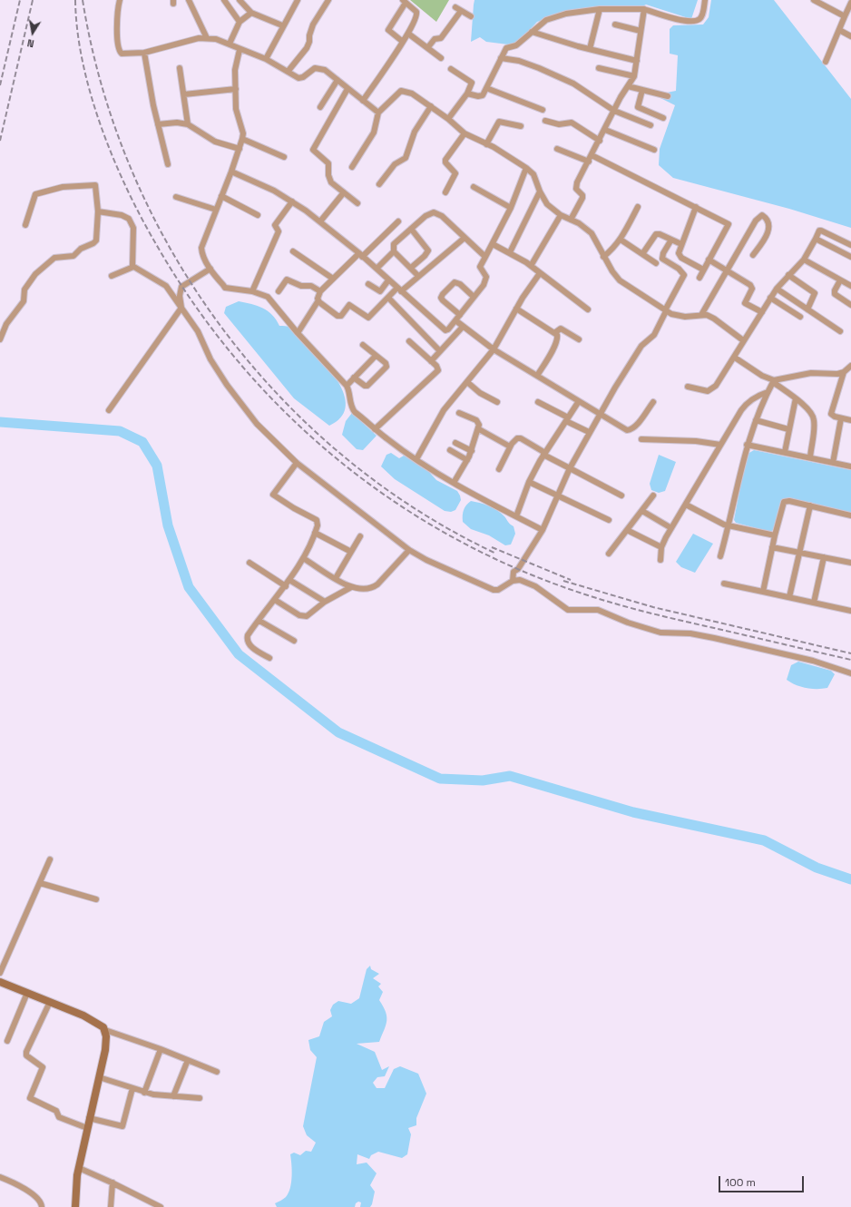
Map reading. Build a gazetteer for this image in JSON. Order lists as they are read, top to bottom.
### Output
{
  "scale_bar": "100 m",
  "north": "bottom"
}
